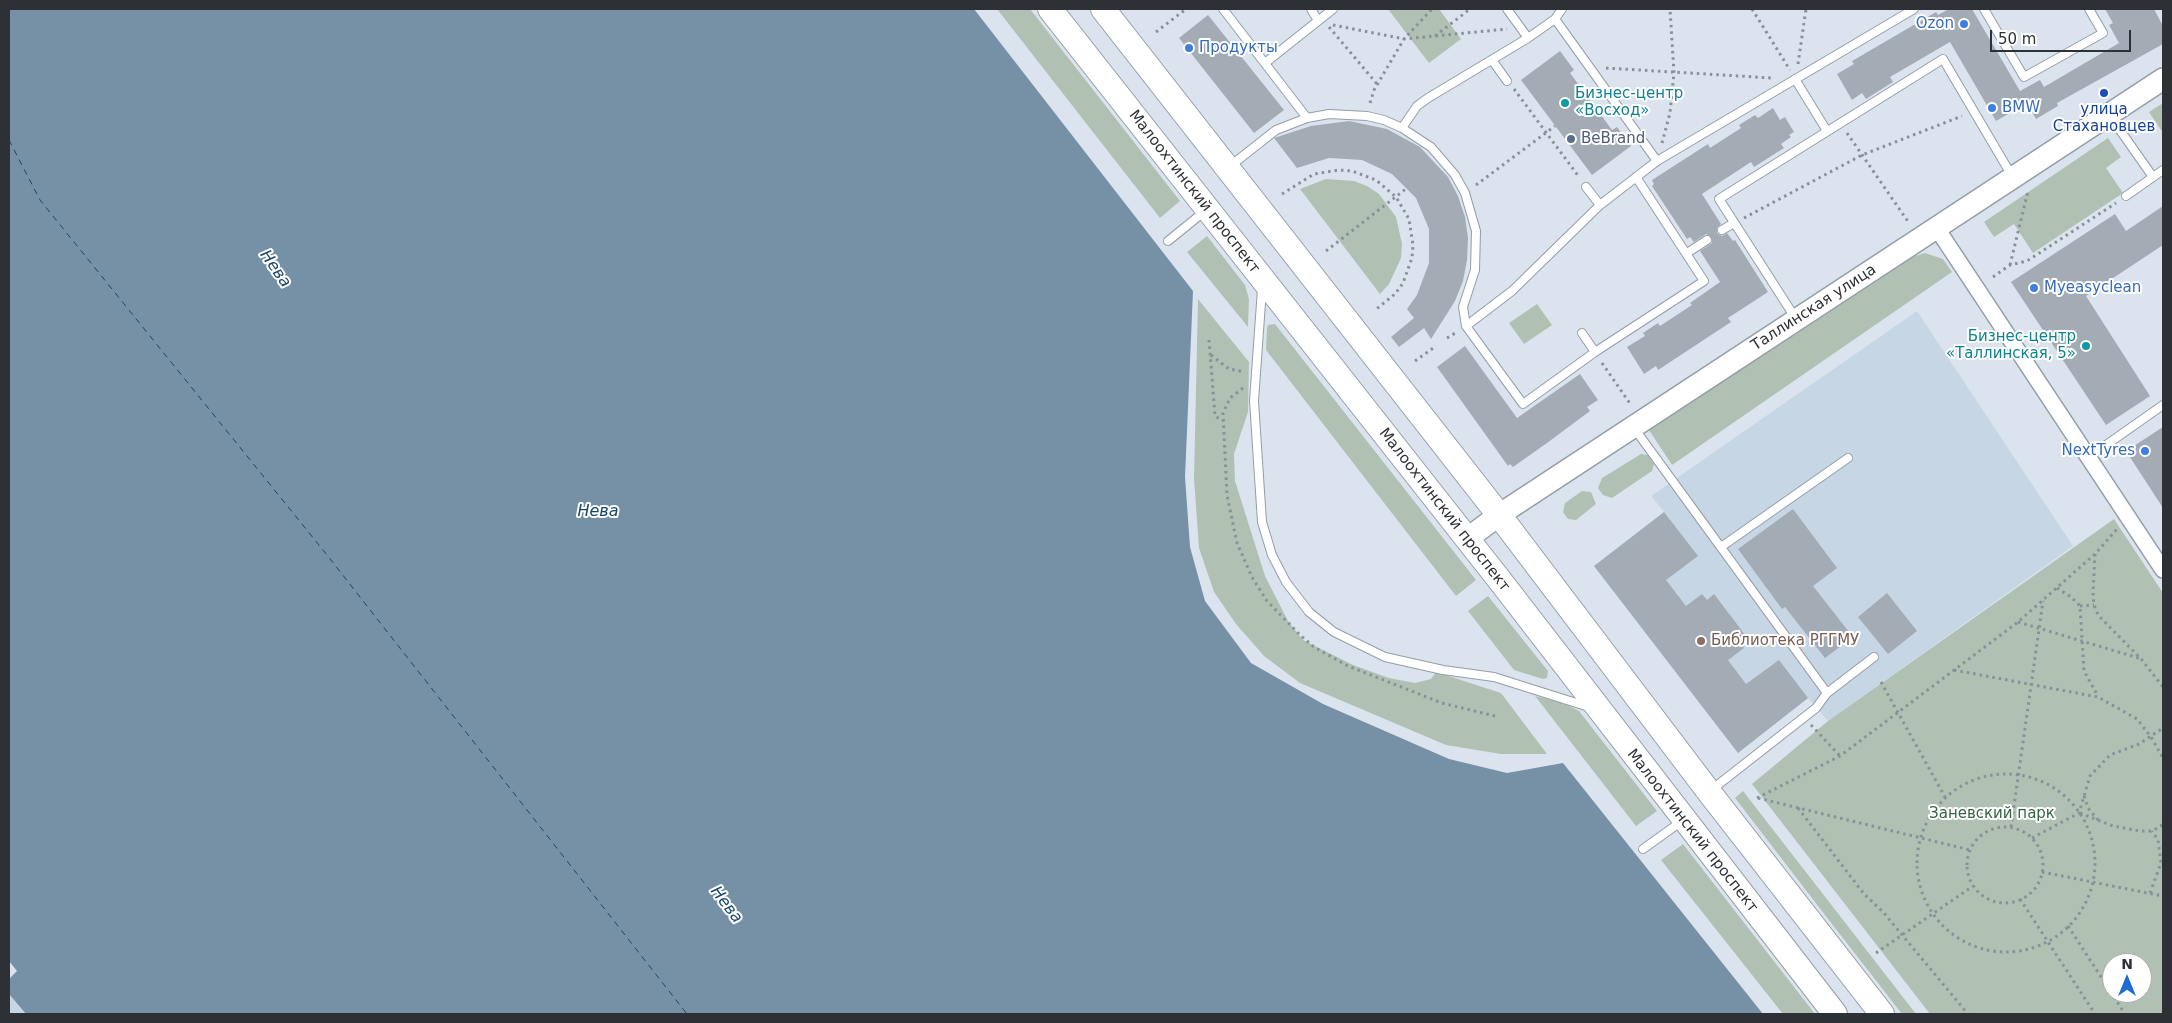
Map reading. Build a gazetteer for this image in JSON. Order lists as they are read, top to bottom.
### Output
{
  "streets": {
    "main road": ["Малоохтинский проспект"],
    "street": ["Таллинская улица"]
  },
  "crossings": [
    ["Малоохтинский проспект", "Таллинская улица"]
  ],
  "water": ["Нева"],
  "parks": ["Заневский парк"],
  "places": [
    "Ozon",
    "Продукты",
    "улица Стахановцев",
    "Бизнес-центр «Восход»",
    "BMW",
    "BeBrand",
    "Myeasyclean",
    "Бизнес-центр «Таллинская, 5»",
    "NextTyres",
    "Библиотека РГГМУ"
  ],
  "scale_bar": "50 m",
  "north": "top"
}
